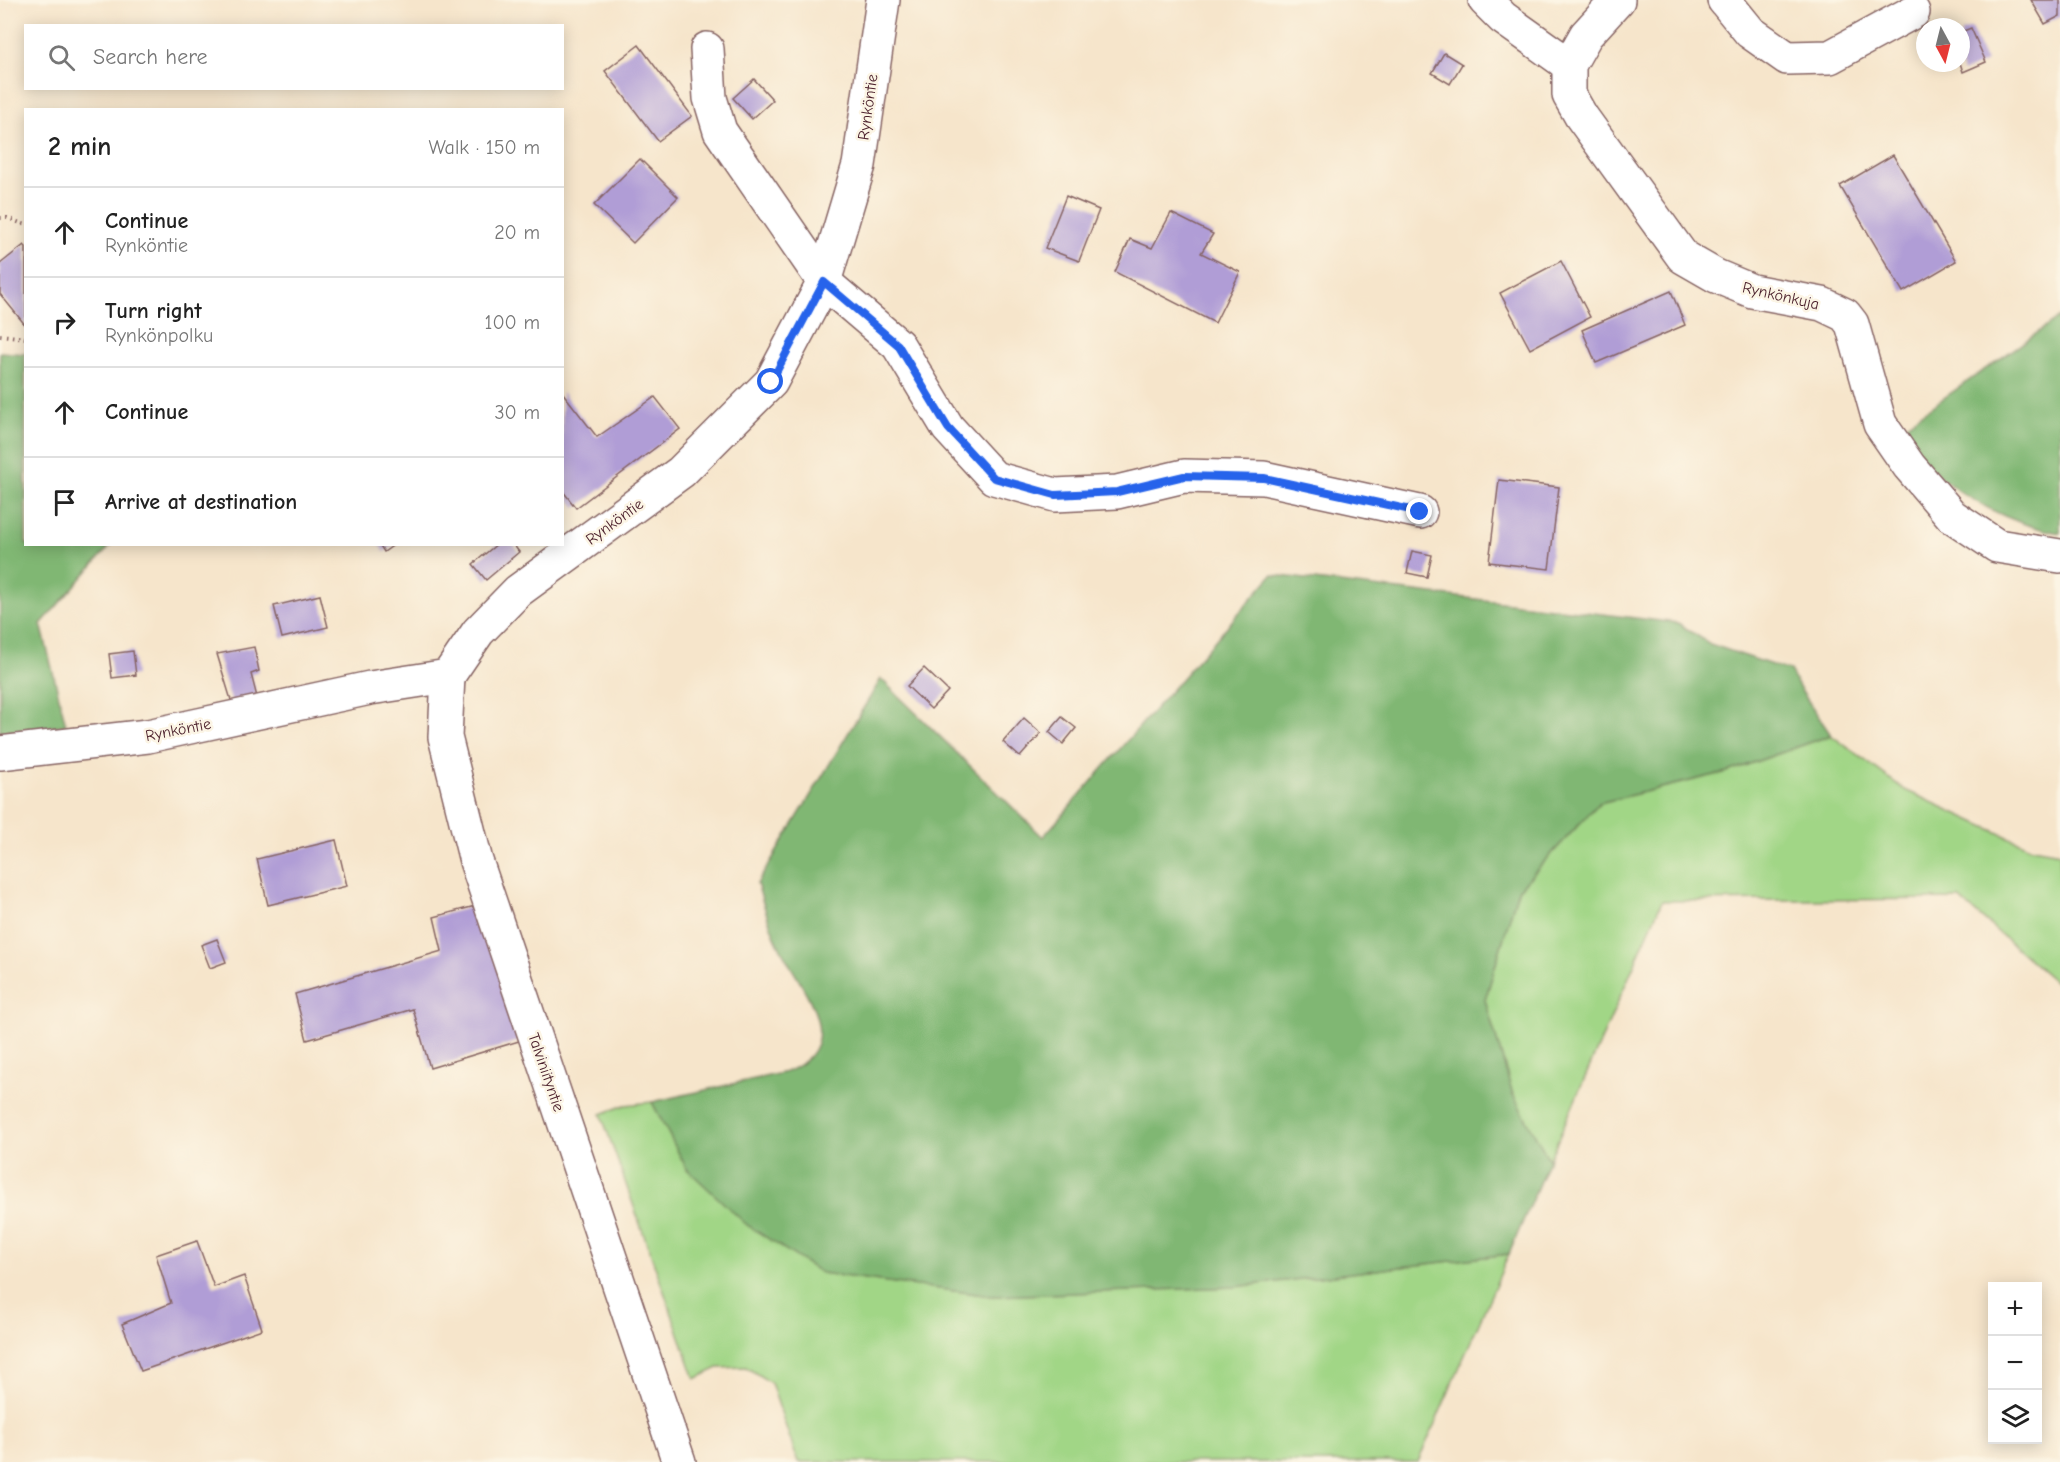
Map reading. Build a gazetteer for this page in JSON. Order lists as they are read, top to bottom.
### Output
{
  "streets": {
    "street": ["Rynköntie", "Rynkönkuja", "Talviniityntie"]
  },
  "crossings": [
    ["Rynköntie", "Talviniityntie"]
  ],
  "north": "bottom",
  "page": {
    "search": "Search here",
    "heading": ["2 min", "Walk · 150 m"],
    "list": [
      ["Continue", "Rynköntie", "20 m"],
      ["Turn right", "Rynkönpolku", "100 m"],
      ["Continue", "30 m"],
      "Arrive at destination"
    ],
    "map_buttons": ["+", "−"]
  }
}
